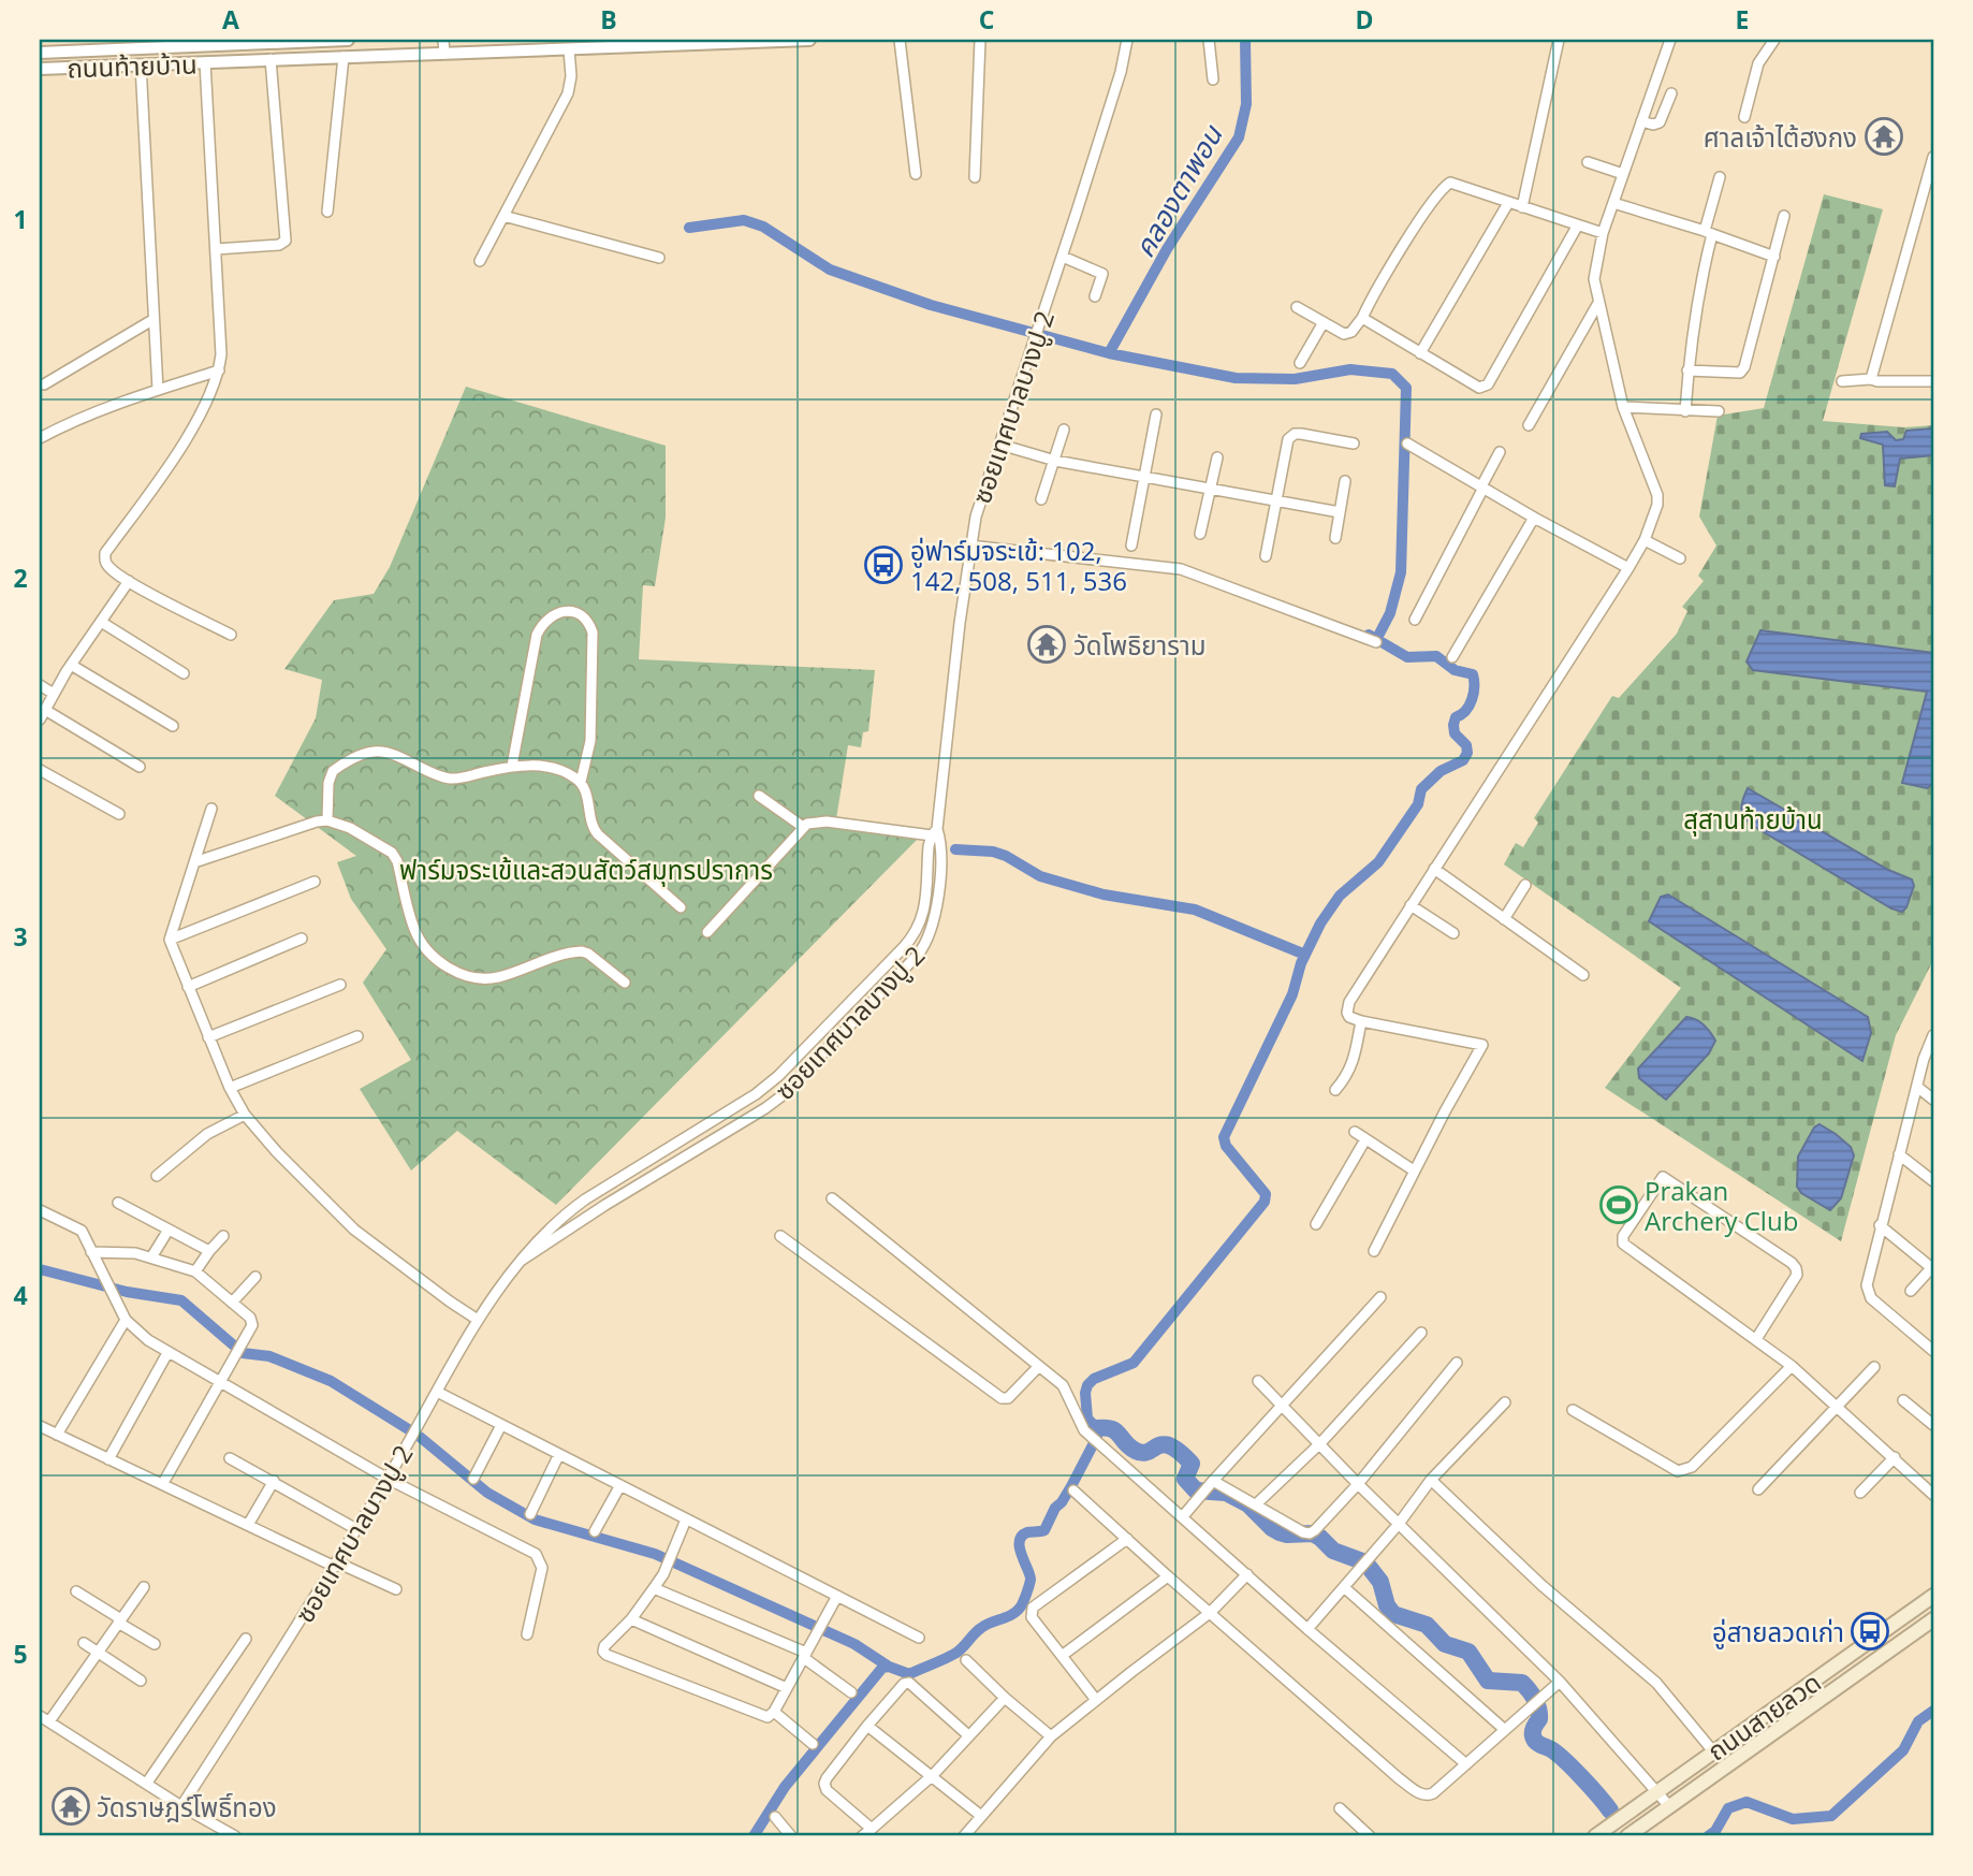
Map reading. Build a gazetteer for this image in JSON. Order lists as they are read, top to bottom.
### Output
{
  "streets": {
    "main road": ["ถนนสายลวด"],
    "street": ["ถนนท้ายบ้าน", "ซอยเทศบาลบางปู 2"]
  },
  "water": ["คลองตาพอน"],
  "parks": ["สุสานท้ายบ้าน", "ฟาร์มจระเข้และสวนสัตว์สมุทรปราการ"],
  "places": {
    "temple": ["ศาลเจ้าไต้ฮงกง", "วัดโพธิยาราม", "วัดราษฎร์โพธิ์ทอง"],
    "bus stop": ["อู่ฟาร์มจระเข้: 102, 142, 508, 511, 536", "อู่สายลวดเก่า"],
    "sports": ["Prakan Archery Club"]
  },
  "grid": {
    "columns": [
      "A",
      "B",
      "C",
      "D",
      "E"
    ],
    "rows": [
      "1",
      "2",
      "3",
      "4",
      "5"
    ]
  }
}
